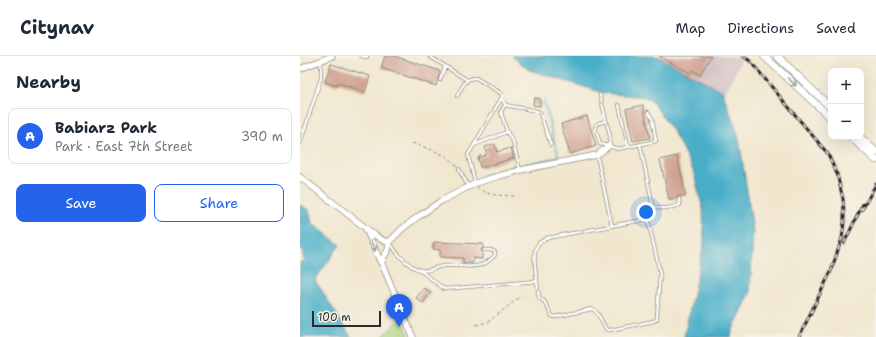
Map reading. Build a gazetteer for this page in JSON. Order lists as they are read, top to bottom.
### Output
{
  "scale_bar": "100 m",
  "page": {
    "header": "Citynav",
    "nav": ["Map", "Directions", "Saved"],
    "heading": "Nearby",
    "map_buttons": ["+", "−"],
    "list": [
      {
        "mark": "A",
        "name": "Babiarz Park",
        "note": "Park · East 7th Street",
        "value": "390 m"
      }
    ],
    "buttons": ["Save", "Share"],
    "pins": "A",
    "scale": "100 m"
  }
}
